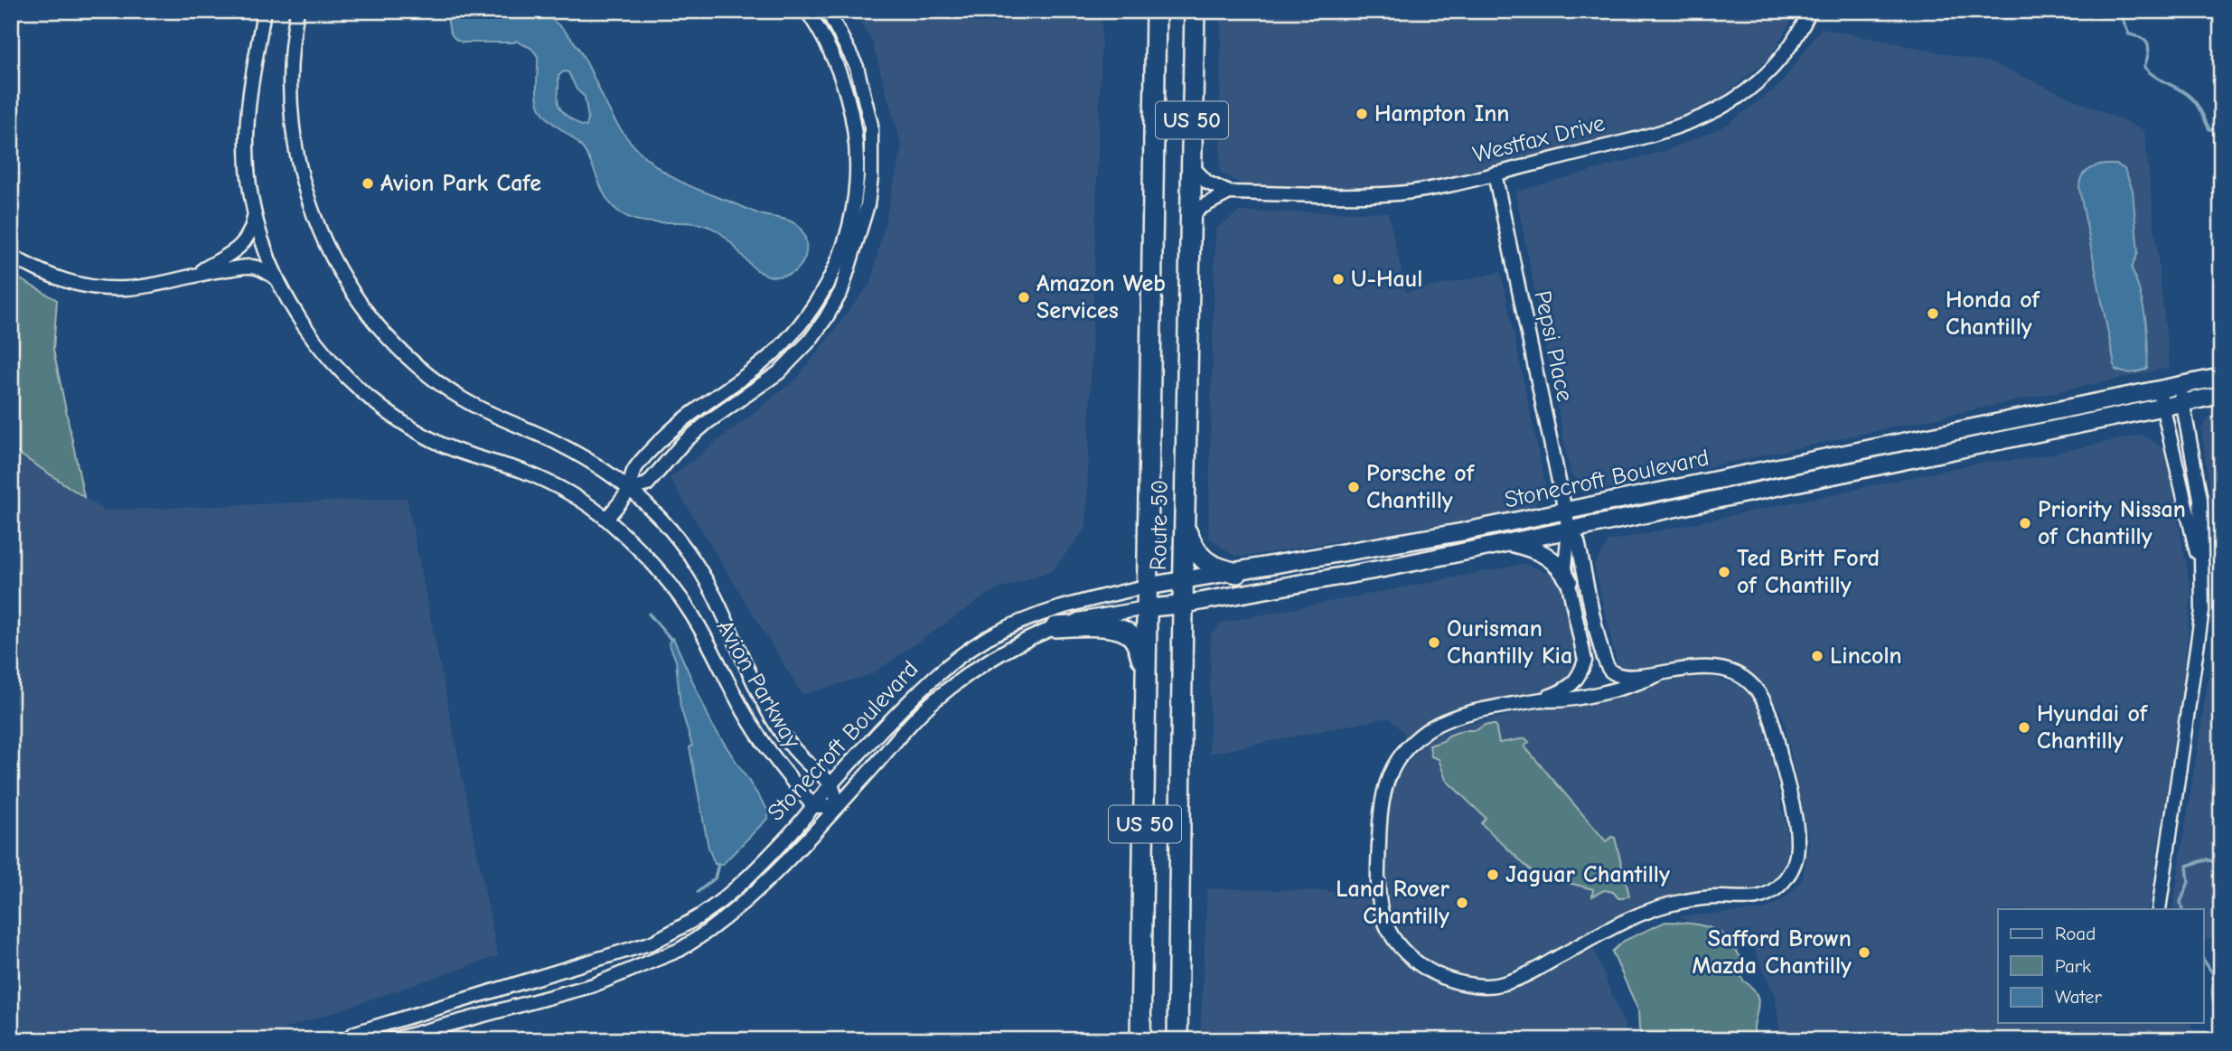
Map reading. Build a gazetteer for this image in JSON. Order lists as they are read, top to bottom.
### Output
{
  "streets": {
    "highway": ["US 50", "Route 50"],
    "main road": ["Stonecroft Boulevard"],
    "street": ["Westfax Drive", "Pepsi Place", "Avion Parkway"]
  },
  "crossings": [
    ["Westfax Drive", "Pepsi Place"],
    ["Westfax Drive", "Route 50"],
    ["Pepsi Place", "Stonecroft Boulevard"],
    ["Stonecroft Boulevard", "Route 50"],
    ["Stonecroft Boulevard", "Avion Parkway"]
  ],
  "places": [
    "Hampton Inn",
    "Avion Park Cafe",
    "U-Haul",
    "Amazon Web Services",
    "Honda of Chantilly",
    "Porsche of Chantilly",
    "Priority Nissan of Chantilly",
    "Ted Britt Ford of Chantilly",
    "Ourisman Chantilly Kia",
    "Lincoln",
    "Hyundai of Chantilly",
    "Jaguar Chantilly",
    "Land Rover Chantilly",
    "Safford Brown Mazda Chantilly"
  ],
  "legend": ["Road", "Park", "Water"]
}
